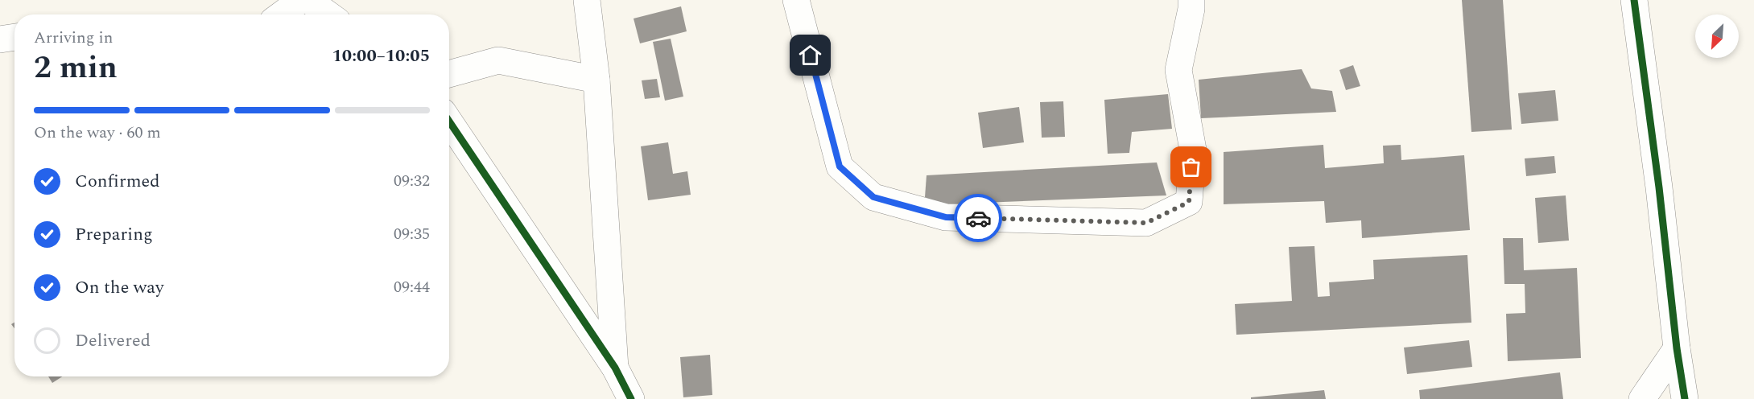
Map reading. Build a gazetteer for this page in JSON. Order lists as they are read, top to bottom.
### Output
{
  "north": "bottom left",
  "page": {
    "heading": ["2 min", "Arriving in", "10:00–10:05"],
    "bar": "On the way · 60 m",
    "list": [
      ["Confirmed", "09:32"],
      ["Preparing", "09:35"],
      ["On the way", "09:44"],
      "Delivered"
    ]
  }
}
